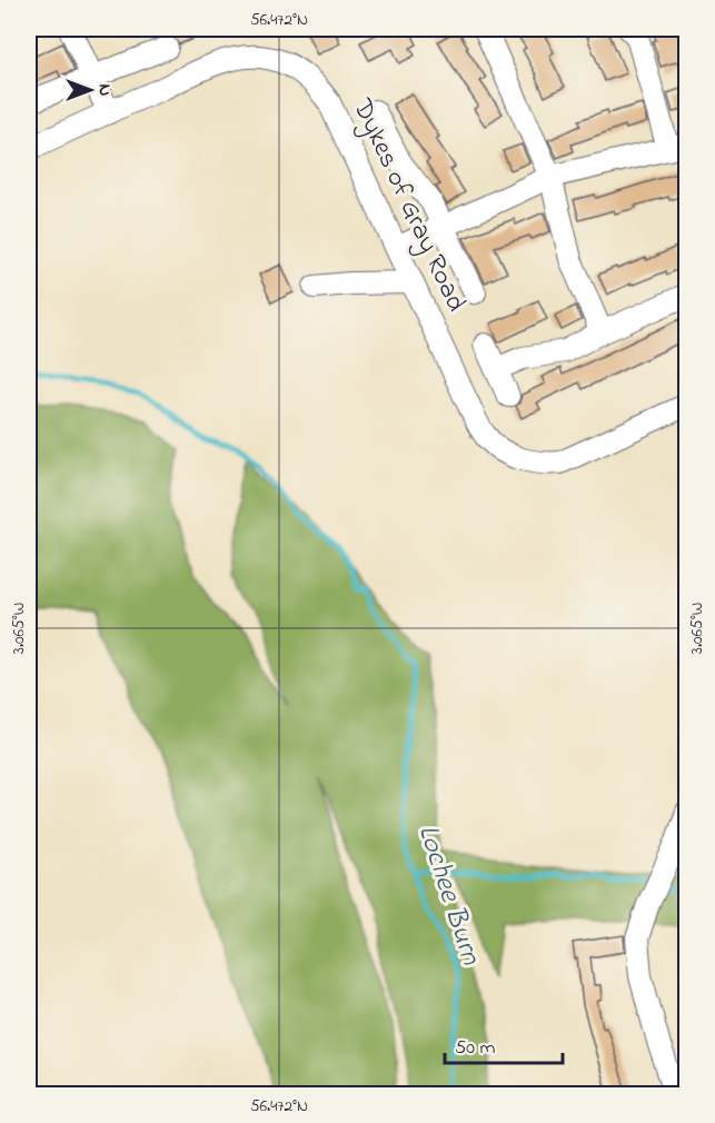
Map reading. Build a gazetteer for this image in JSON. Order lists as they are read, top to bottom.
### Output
{
  "streets": {
    "street": ["Dykes of Gray Road"]
  },
  "water": ["Lochee Burn"],
  "scale_bar": "50 m",
  "north": "right",
  "coordinates": ["56.472°N", "3.065°W"]
}
